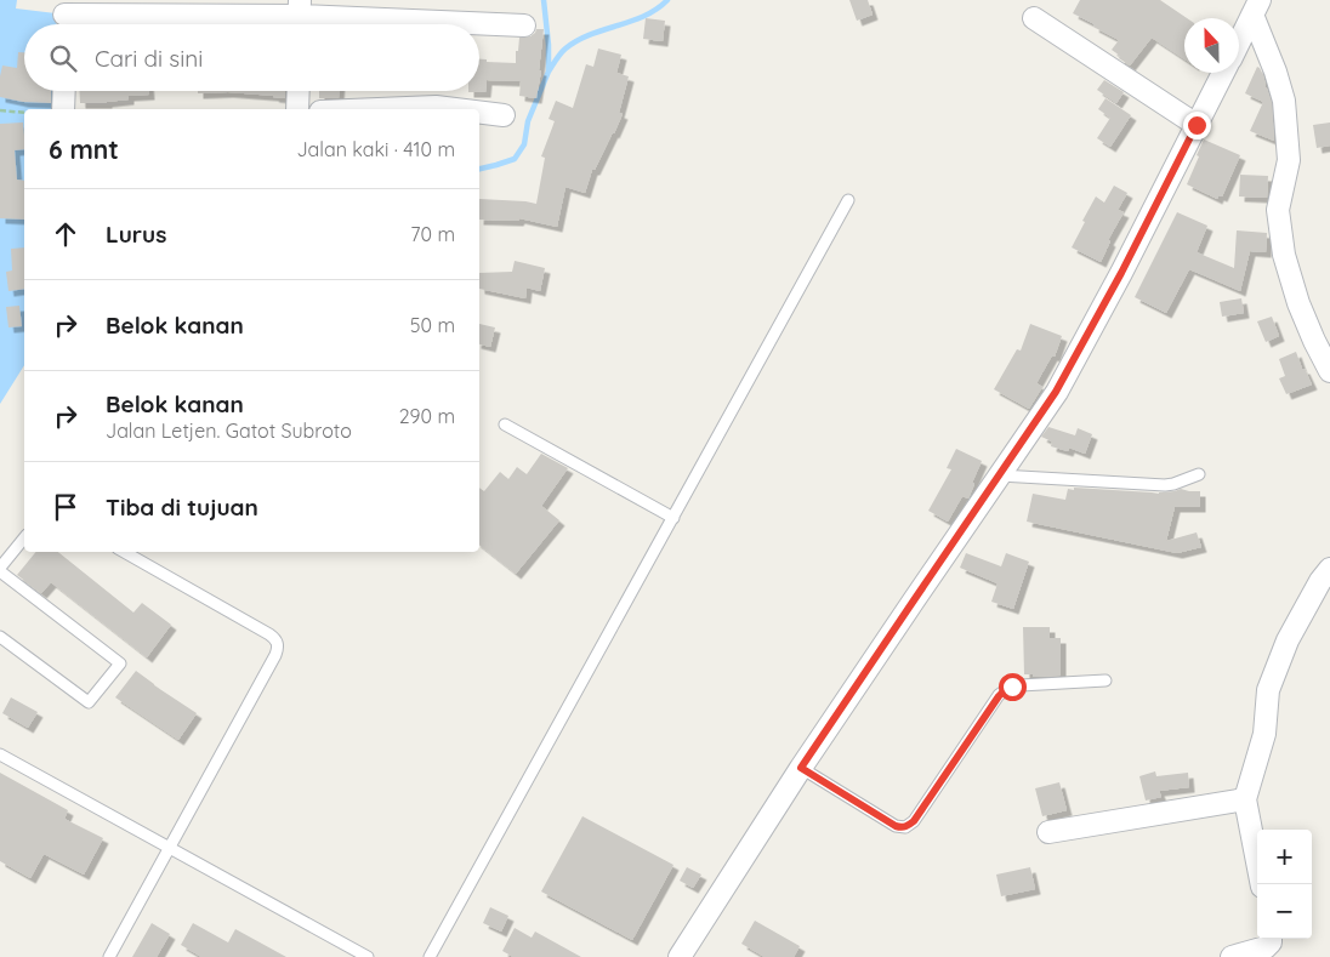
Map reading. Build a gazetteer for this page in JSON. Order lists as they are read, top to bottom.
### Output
{
  "north": "top",
  "page": {
    "search": "Cari di sini",
    "heading": ["6 mnt", "Jalan kaki · 410 m"],
    "list": [
      ["Lurus", "70 m"],
      ["Belok kanan", "50 m"],
      ["Belok kanan", "Jalan Letjen. Gatot Subroto", "290 m"],
      "Tiba di tujuan"
    ],
    "map_buttons": ["+", "−"]
  }
}
